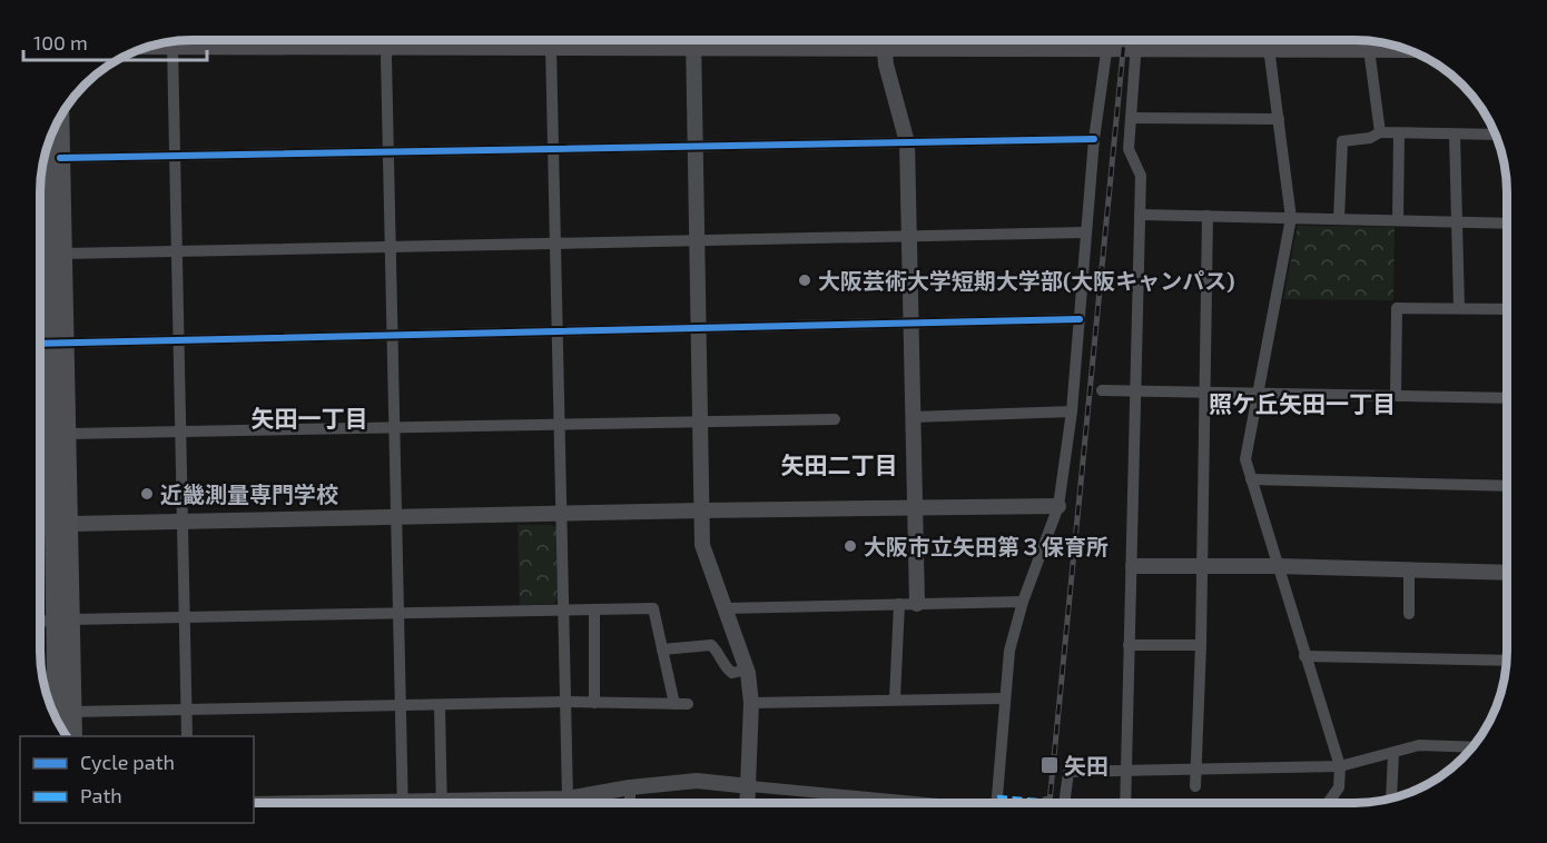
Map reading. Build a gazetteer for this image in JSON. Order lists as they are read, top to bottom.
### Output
{
  "districts": ["照ケ丘矢田一丁目", "矢田一丁目", "矢田二丁目"],
  "places": {
    "other": ["大阪芸術大学短期大学部(大阪キャンパス)", "近畿測量専門学校", "大阪市立矢田第３保育所"],
    "transit": ["矢田"]
  },
  "legend": ["Cycle path", "Path"],
  "scale_bar": "100 m"
}
